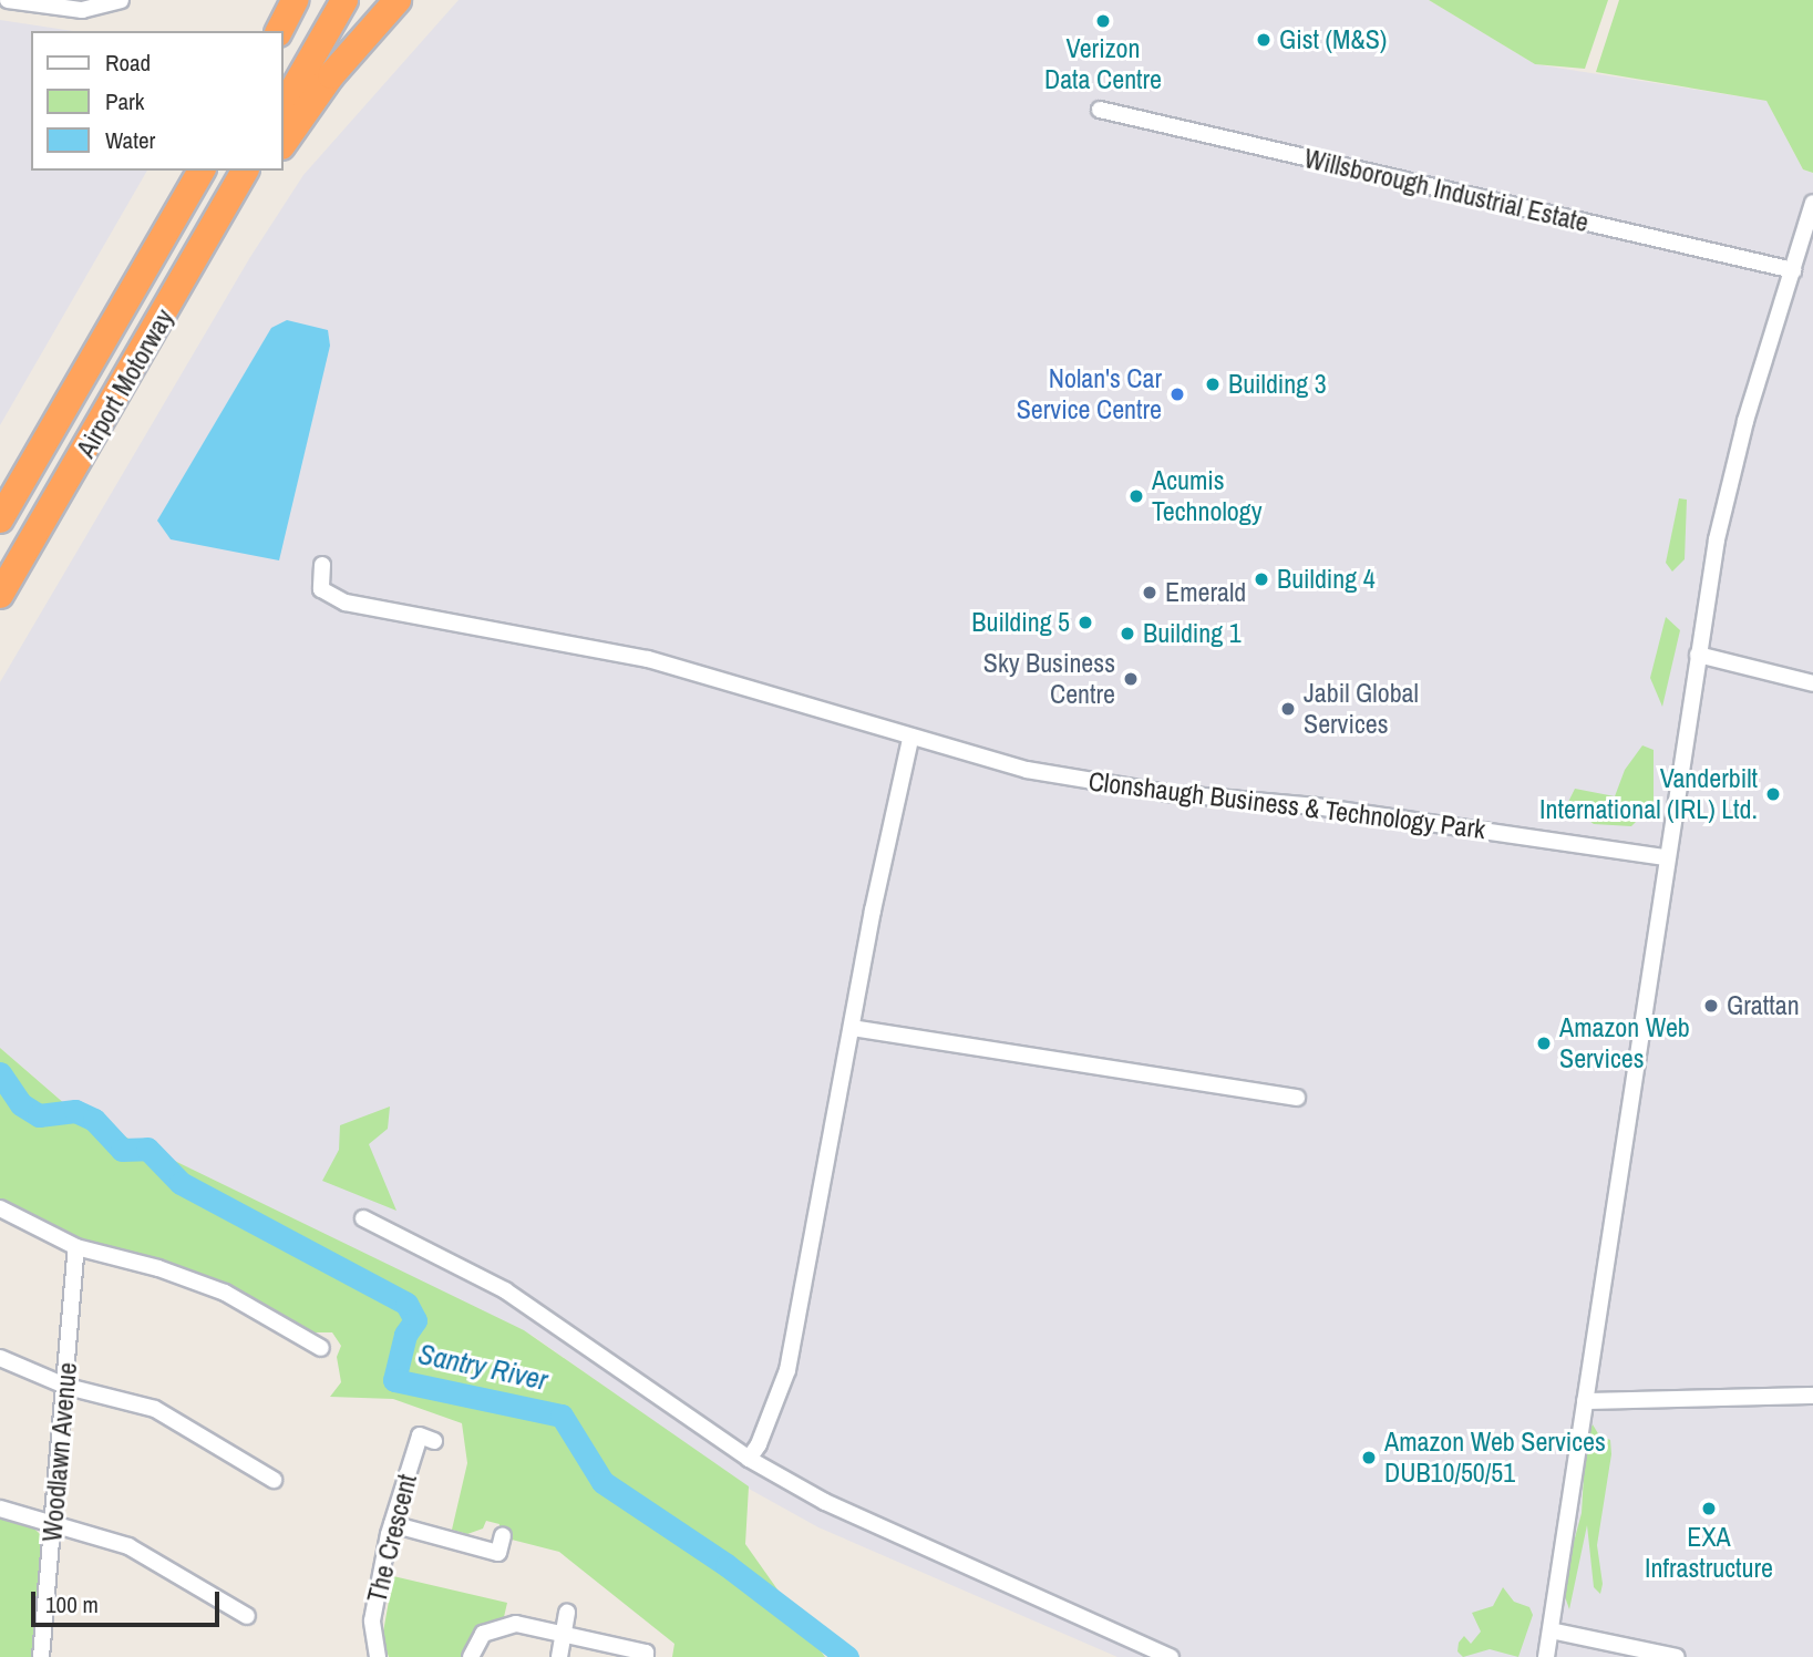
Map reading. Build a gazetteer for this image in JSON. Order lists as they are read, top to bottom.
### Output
{
  "streets": {
    "highway": ["Airport Motorway"],
    "street": [
      "Willsborough Industrial Estate",
      "Clonshaugh Business & Technology Park",
      "Woodlawn Avenue",
      "The Crescent"
    ]
  },
  "water": ["Santry River"],
  "places": [
    "Verizon Data Centre",
    "Gist (M&S)",
    "Building 3",
    "Nolan's Car Service Centre",
    "Acumis Technology",
    "Building 4",
    "Emerald",
    "Building 5",
    "Building 1",
    "Sky Business Centre",
    "Jabil Global Services",
    "Vanderbilt International (IRL) Ltd.",
    "Grattan",
    "Amazon Web Services",
    "Amazon Web Services DUB10/50/51",
    "EXA Infrastructure"
  ],
  "legend": ["Road", "Park", "Water"],
  "scale_bar": "100 m"
}
